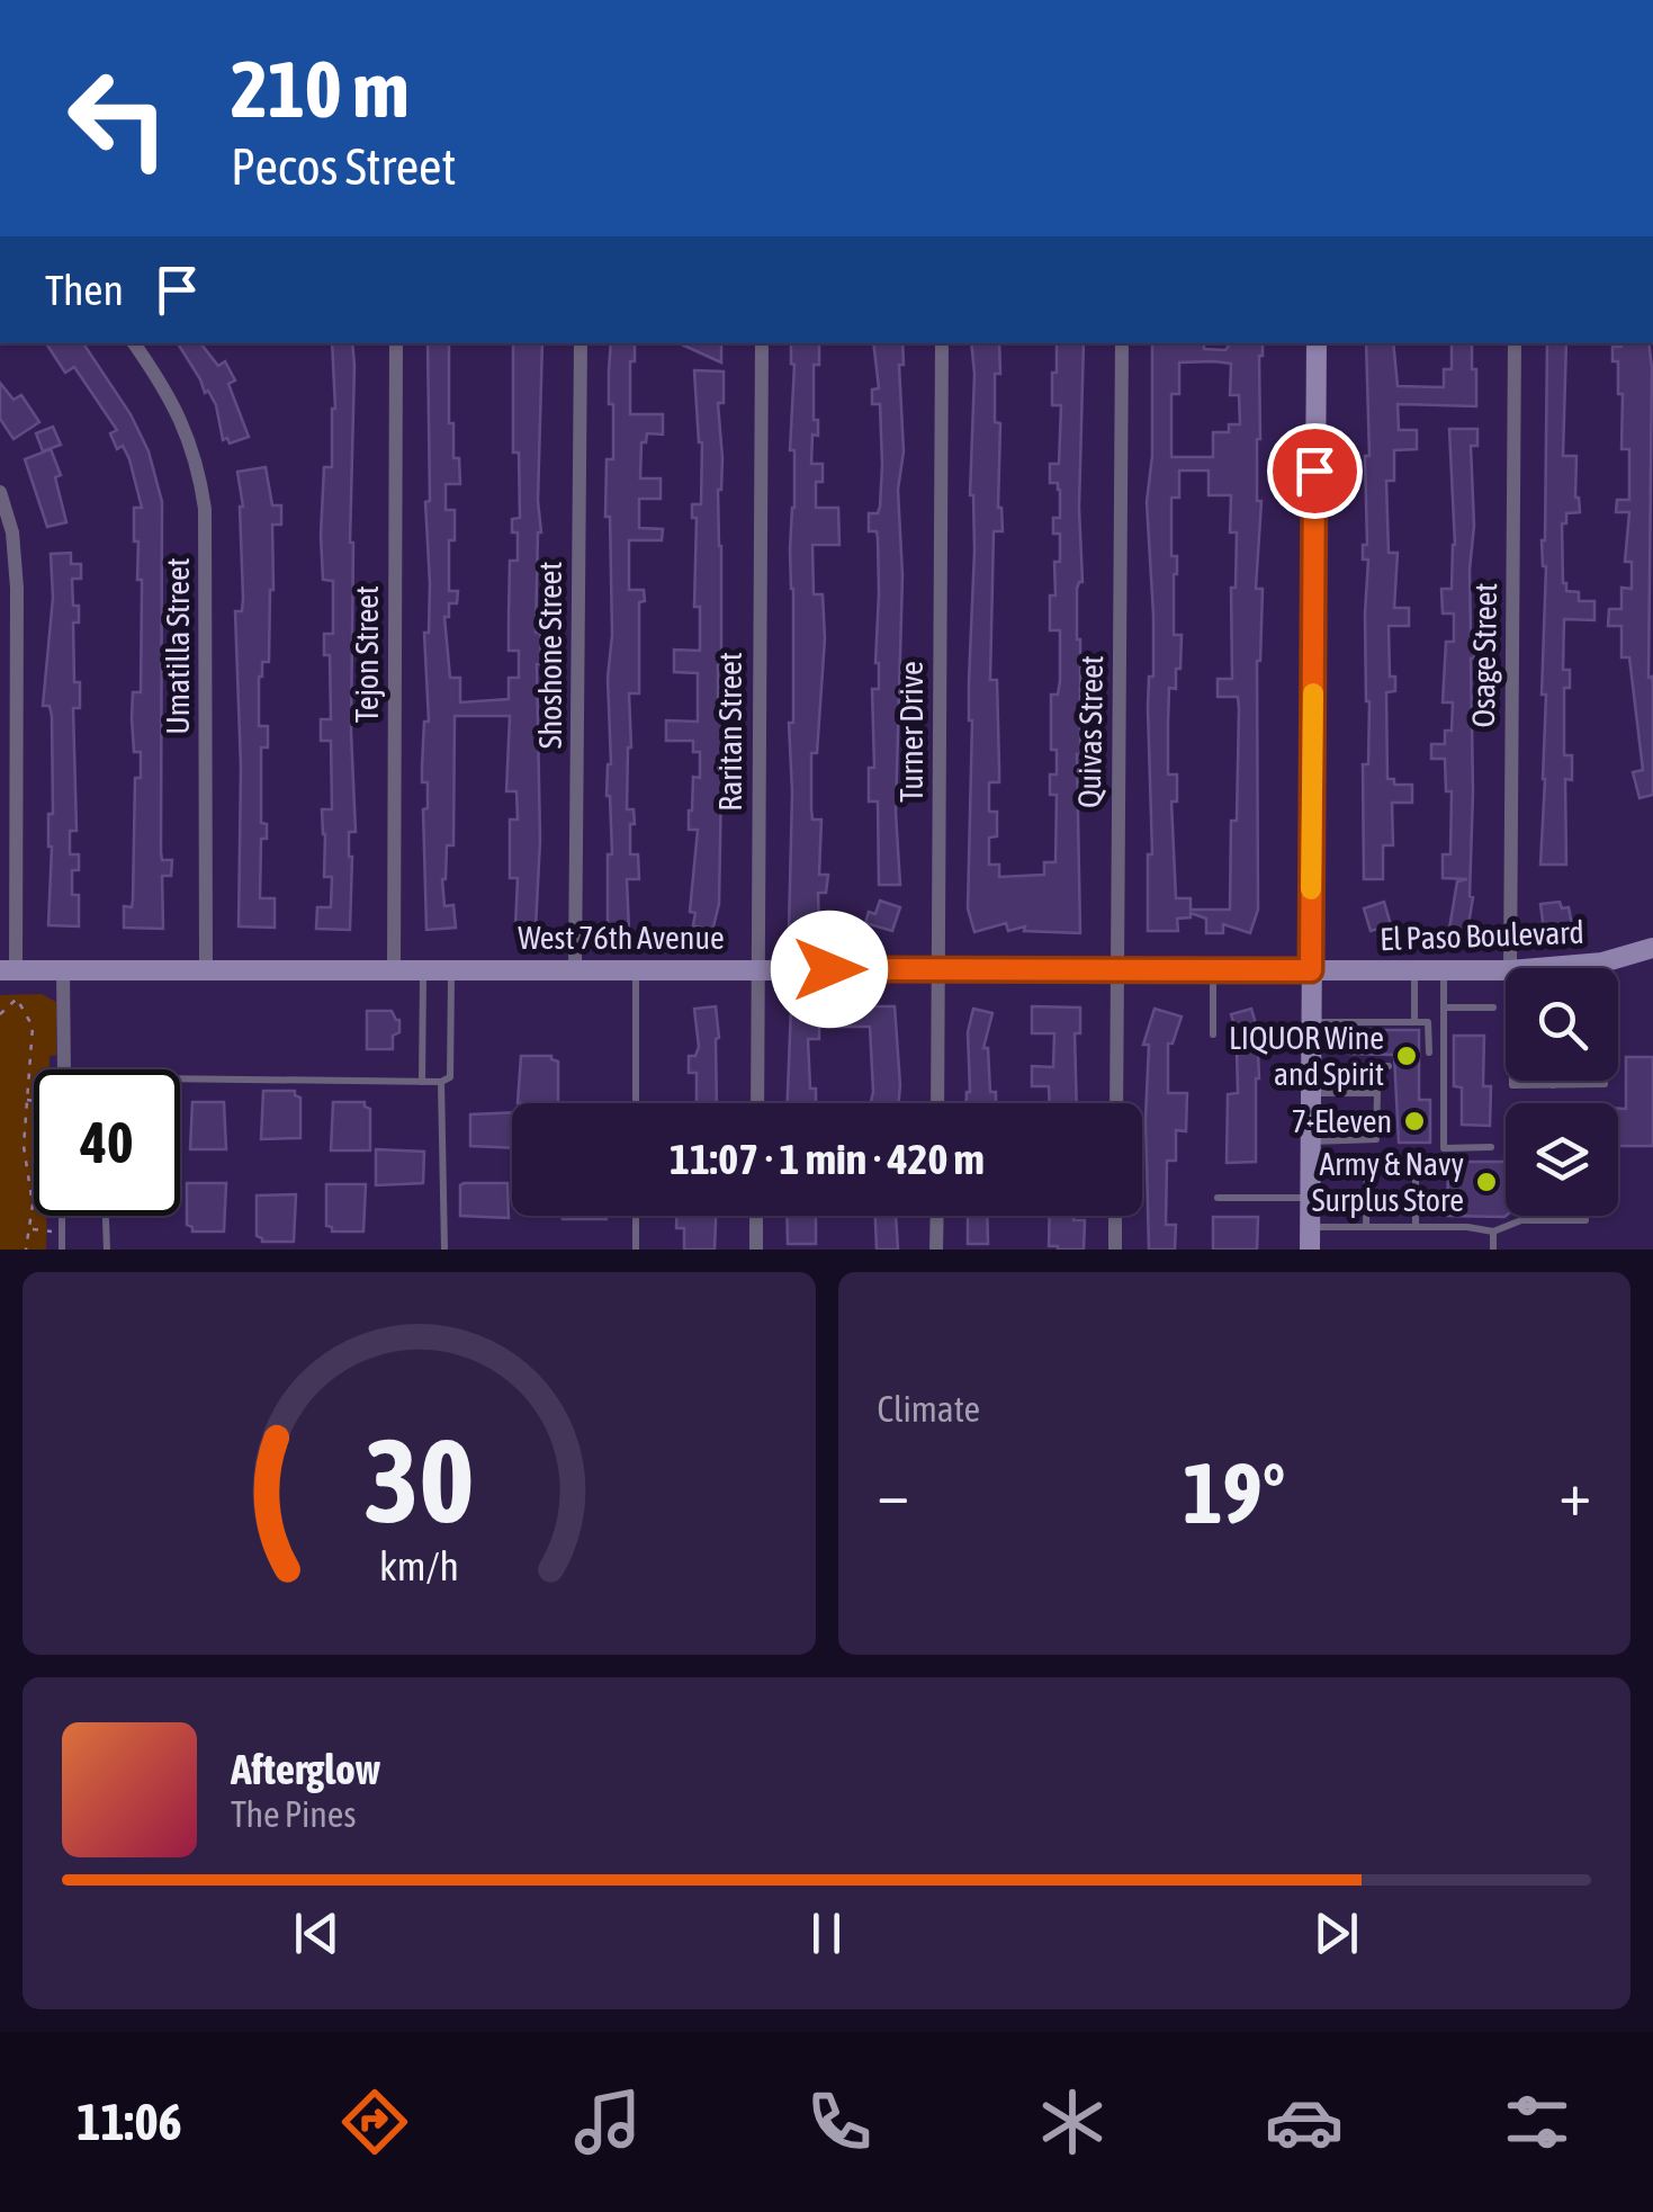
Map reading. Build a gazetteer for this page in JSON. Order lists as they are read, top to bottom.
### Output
{
  "streets": {
    "street": [
      "Umatilla Street",
      "Tejon Street",
      "Shoshone Street",
      "Osage Street",
      "Raritan Street",
      "Turner Drive",
      "Quivas Street",
      "El Paso Boulevard",
      "West 76th Avenue"
    ]
  },
  "crossings": [
    ["Umatilla Street", "West 76th Avenue"],
    ["Tejon Street", "West 76th Avenue"],
    ["Shoshone Street", "West 76th Avenue"],
    ["Raritan Street", "West 76th Avenue"],
    ["Turner Drive", "West 76th Avenue"],
    ["Quivas Street", "West 76th Avenue"],
    ["El Paso Boulevard", "West 76th Avenue"]
  ],
  "places": ["LIQUOR Wine and Spirit", "7-Eleven", "Army & Navy Surplus Store"],
  "page": {
    "turn": ["210 m", "Pecos Street"],
    "then": "Then",
    "limit": "40",
    "trip": "11:07 · 1 min · 420 m",
    "tile": "Climate",
    "heat": ["−", "19°", "+"],
    "song": ["Afterglow", "The Pines"],
    "tabs": "11:06",
    "gauge": ["30", "km/h"]
  }
}
